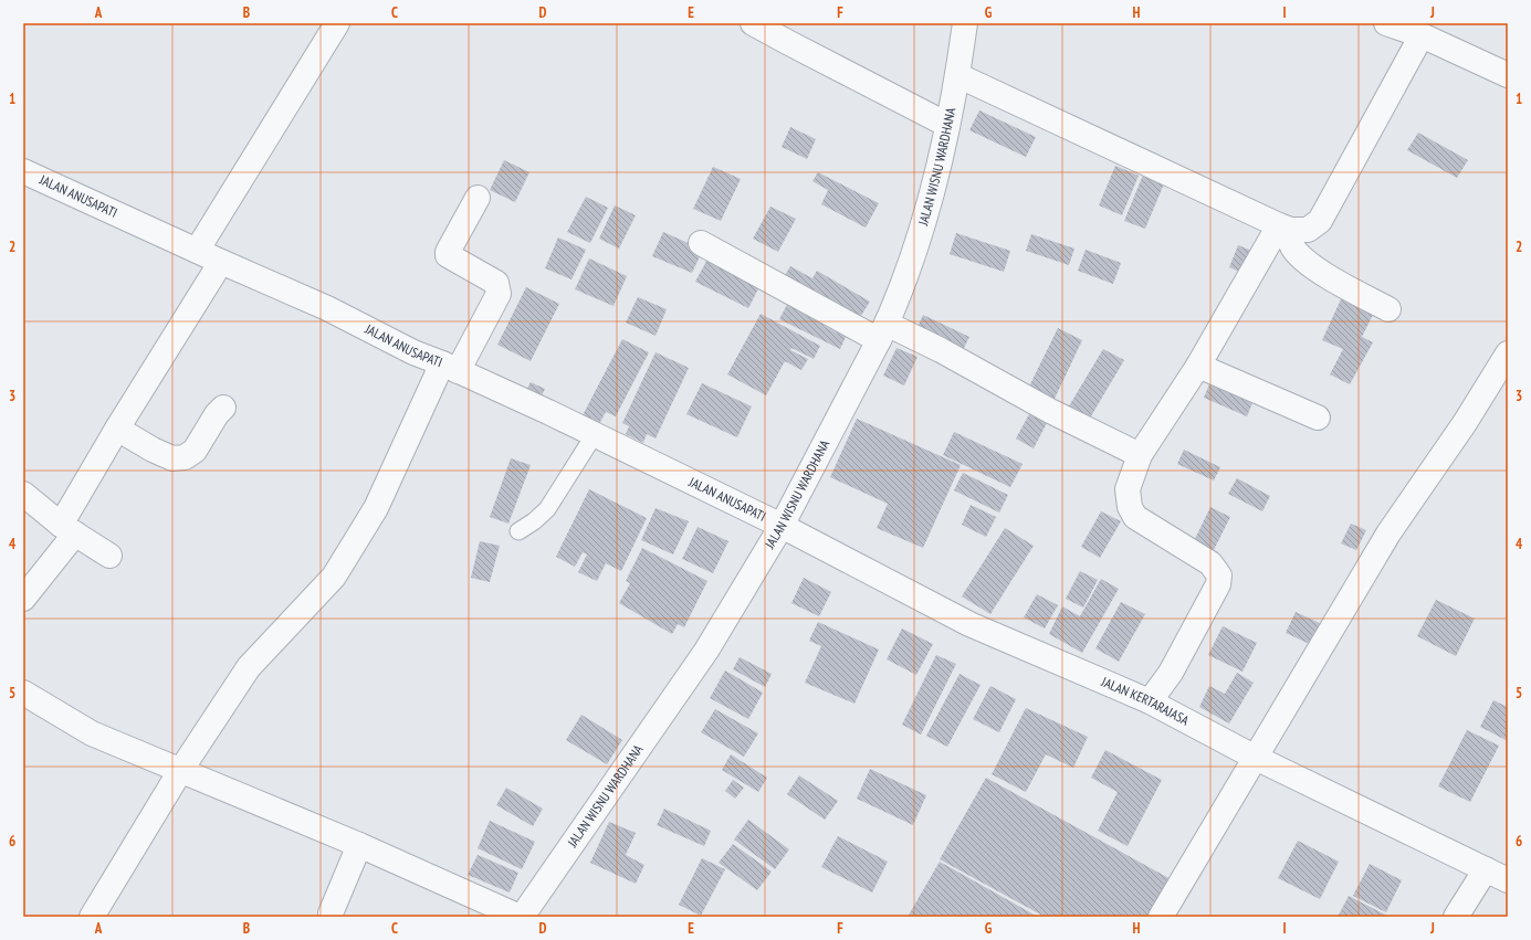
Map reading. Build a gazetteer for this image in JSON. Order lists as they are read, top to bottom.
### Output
{
  "streets": {
    "street": ["JALAN WISNU WARDHANA", "JALAN ANUSAPATI", "JALAN KERTARAJASA"]
  },
  "crossings": [
    ["JALAN WISNU WARDHANA", "JALAN ANUSAPATI"],
    ["JALAN WISNU WARDHANA", "JALAN KERTARAJASA"],
    ["JALAN ANUSAPATI", "JALAN KERTARAJASA"]
  ],
  "grid": {
    "columns": [
      "A",
      "B",
      "C",
      "D",
      "E",
      "F",
      "G",
      "H",
      "I",
      "J"
    ],
    "rows": [
      "1",
      "2",
      "3",
      "4",
      "5",
      "6"
    ]
  }
}
